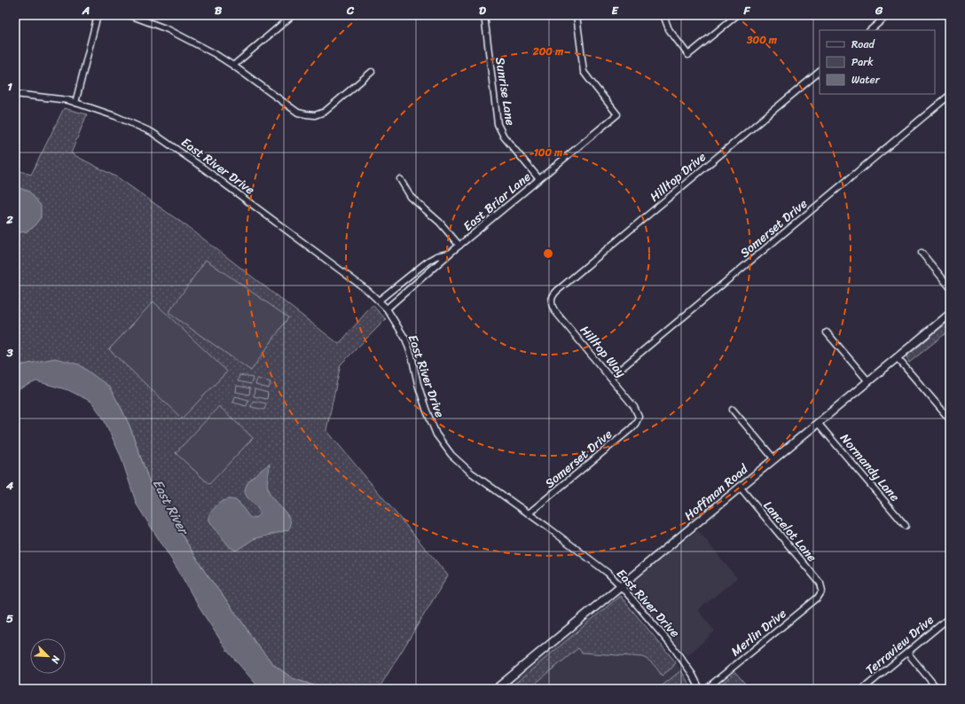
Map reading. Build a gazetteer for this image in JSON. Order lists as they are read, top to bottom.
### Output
{
  "streets": {
    "street": [
      "Sunrise Lane",
      "East River Drive",
      "Hilltop Drive",
      "East Briar Lane",
      "Somerset Drive",
      "Hilltop Way",
      "Normandy Lane",
      "Hoffman Road",
      "Lancelot Lane",
      "Merlin Drive",
      "Terraview Drive"
    ]
  },
  "crossings": [
    ["Sunrise Lane", "East Briar Lane"],
    ["East River Drive", "East Briar Lane"],
    ["East River Drive", "Somerset Drive"],
    ["East River Drive", "Hoffman Road"],
    ["Hilltop Drive", "Hilltop Way"],
    ["Somerset Drive", "Hilltop Way"],
    ["Normandy Lane", "Hoffman Road"],
    ["Hoffman Road", "Lancelot Lane"],
    ["Lancelot Lane", "Merlin Drive"]
  ],
  "water": ["East River"],
  "legend": ["Road", "Park", "Water"],
  "north": "bottom right",
  "grid": {
    "columns": [
      "A",
      "B",
      "C",
      "D",
      "E",
      "F",
      "G"
    ],
    "rows": [
      "1",
      "2",
      "3",
      "4",
      "5"
    ]
  },
  "rings": ["300 m", "200 m", "100 m"]
}
